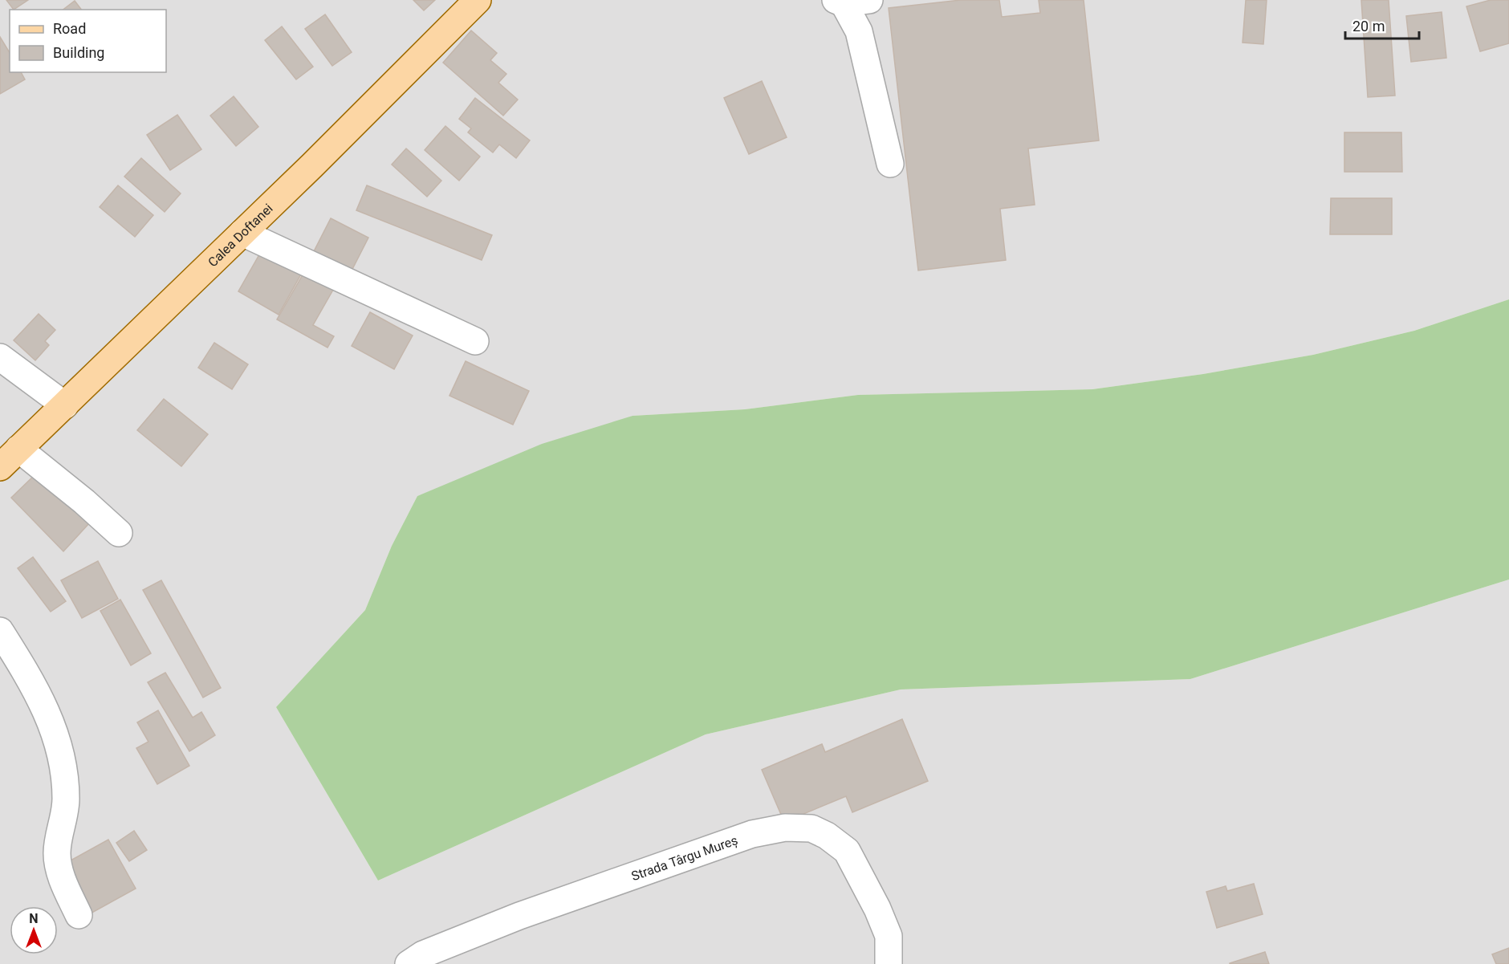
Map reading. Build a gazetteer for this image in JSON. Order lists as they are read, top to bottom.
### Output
{
  "streets": {
    "main road": ["Calea Doftanei"],
    "street": ["Strada Târgu Mureș"]
  },
  "legend": ["Road", "Building"],
  "scale_bar": "20 m",
  "north": "top"
}
